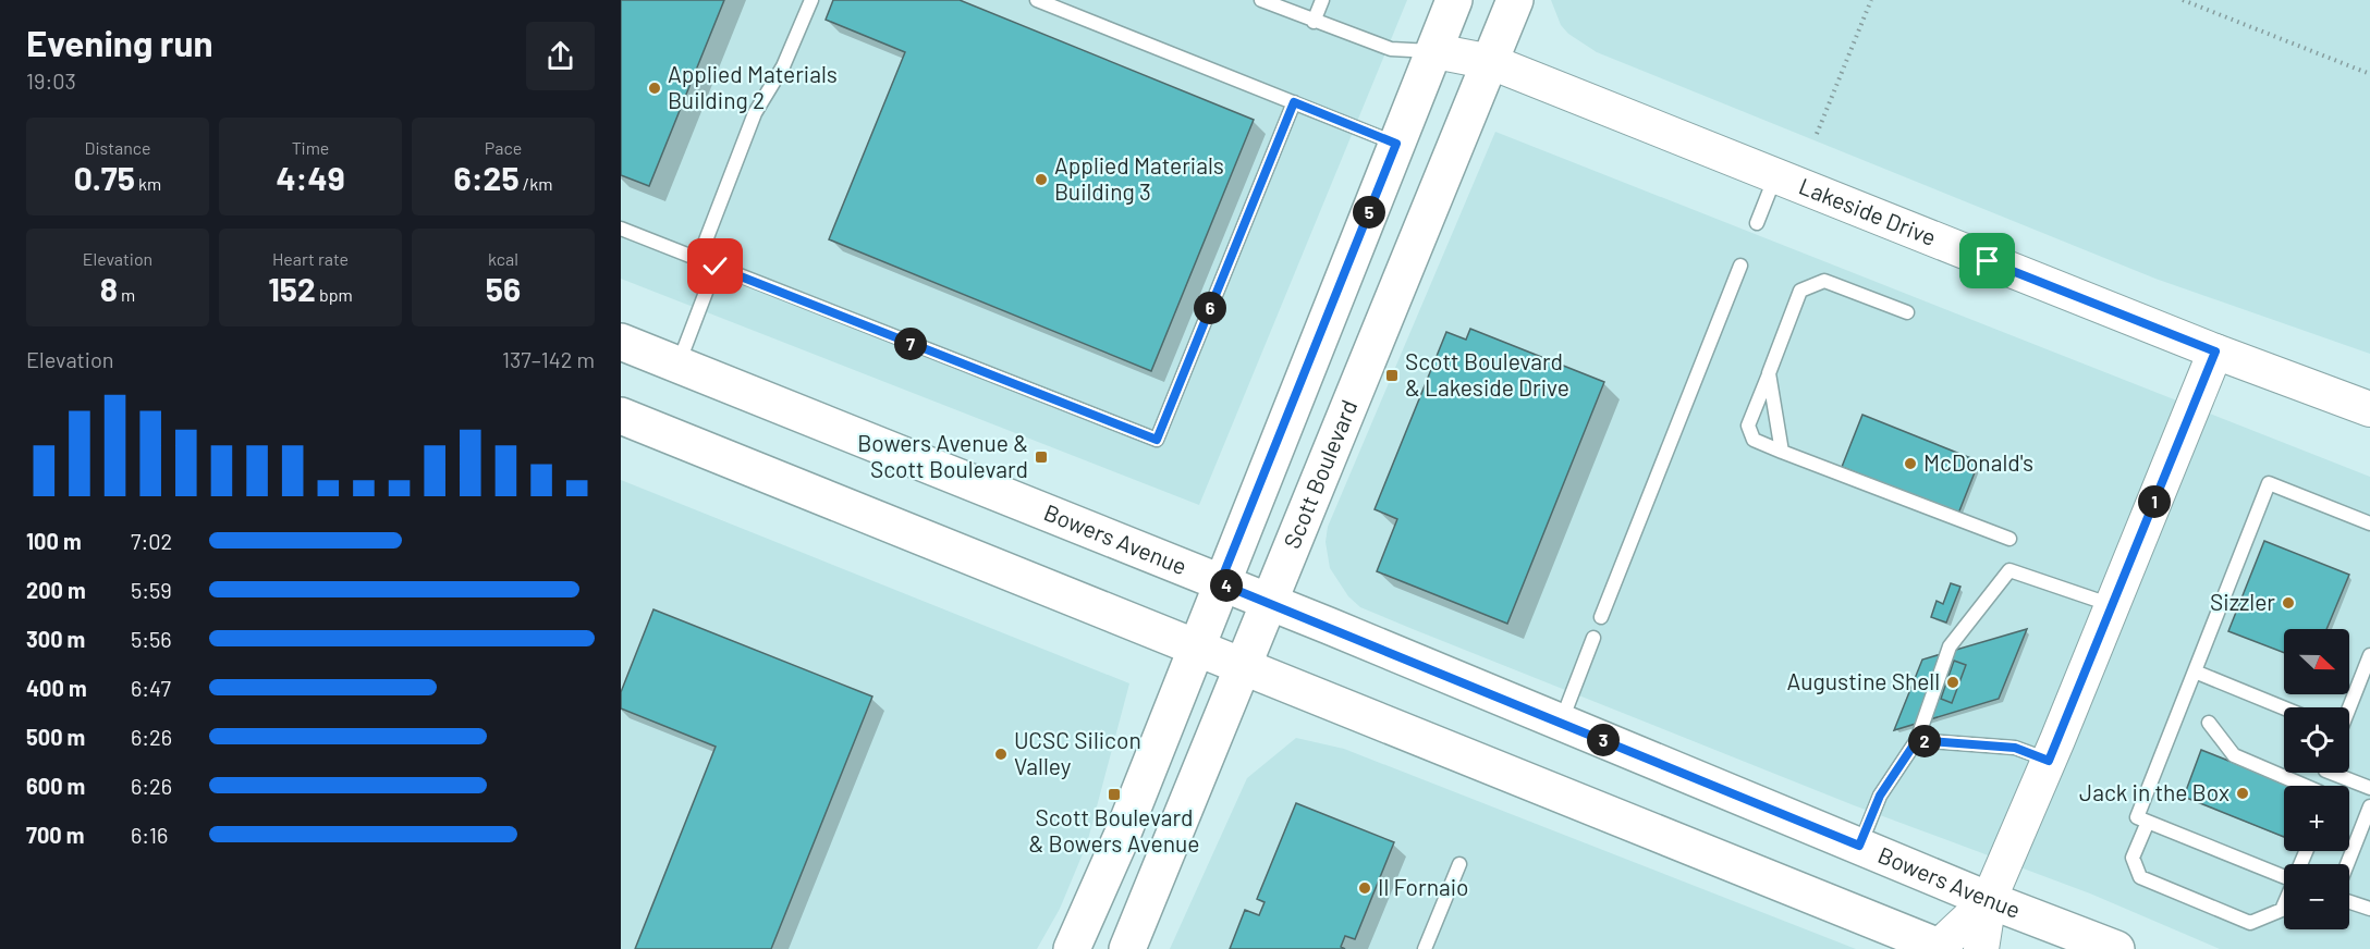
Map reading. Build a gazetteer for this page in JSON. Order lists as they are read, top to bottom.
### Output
{
  "streets": {
    "main road": ["Scott Boulevard", "Bowers Avenue"],
    "street": ["Lakeside Drive"]
  },
  "crossings": [
    ["Lakeside Drive", "Scott Boulevard"],
    ["Scott Boulevard", "Bowers Avenue"]
  ],
  "places": {
    "other": [
      "Applied Materials Building 2",
      "Applied Materials Building 3",
      "McDonald's",
      "Sizzler",
      "Augustine Shell",
      "UCSC Silicon Valley",
      "Jack in the Box",
      "Il Fornaio"
    ],
    "transit": ["Scott Boulevard & Lakeside Drive", "Bowers Avenue & Scott Boulevard", "Scott Boulevard & Bowers Avenue"]
  },
  "north": "right",
  "page": {
    "heading": ["Evening run", "19:03"],
    "stats": [
      ["Distance", "0.75 km"],
      ["Time", "4:49"],
      ["Pace", "6:25 /km"],
      ["Elevation", "8 m"],
      ["Heart rate", "152 bpm"],
      ["kcal", "56"]
    ],
    "pins": [
      "5",
      "6",
      "7",
      "1",
      "4",
      "3",
      "2"
    ],
    "chart": ["Elevation", "137–142 m"],
    "list": [
      {
        "name": "100 m",
        "note": "7:02"
      },
      {
        "name": "200 m",
        "note": "5:59"
      },
      {
        "name": "300 m",
        "note": "5:56"
      },
      {
        "name": "400 m",
        "note": "6:47"
      },
      {
        "name": "500 m",
        "note": "6:26"
      },
      {
        "name": "600 m",
        "note": "6:26"
      },
      {
        "name": "700 m",
        "note": "6:16"
      }
    ],
    "map_buttons": ["+", "−"]
  }
}
